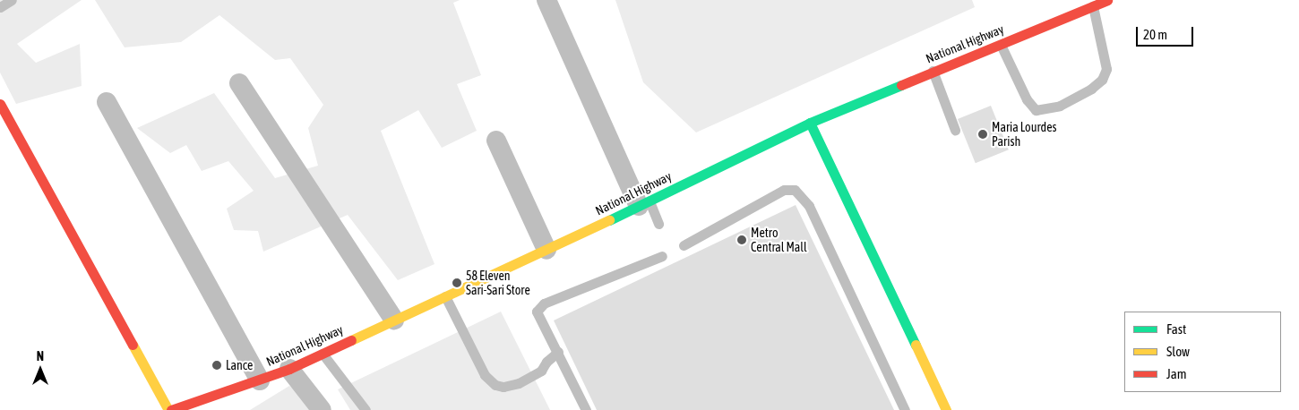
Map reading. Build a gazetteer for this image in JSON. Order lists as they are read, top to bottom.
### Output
{
  "streets": {
    "main road": ["National Highway"]
  },
  "places": [
    "Maria Lourdes Parish",
    "Metro Central Mall",
    "58 Eleven Sari-Sari Store",
    "Lance"
  ],
  "legend": ["Fast", "Slow", "Jam"],
  "scale_bar": "20 m",
  "north": "top"
}
